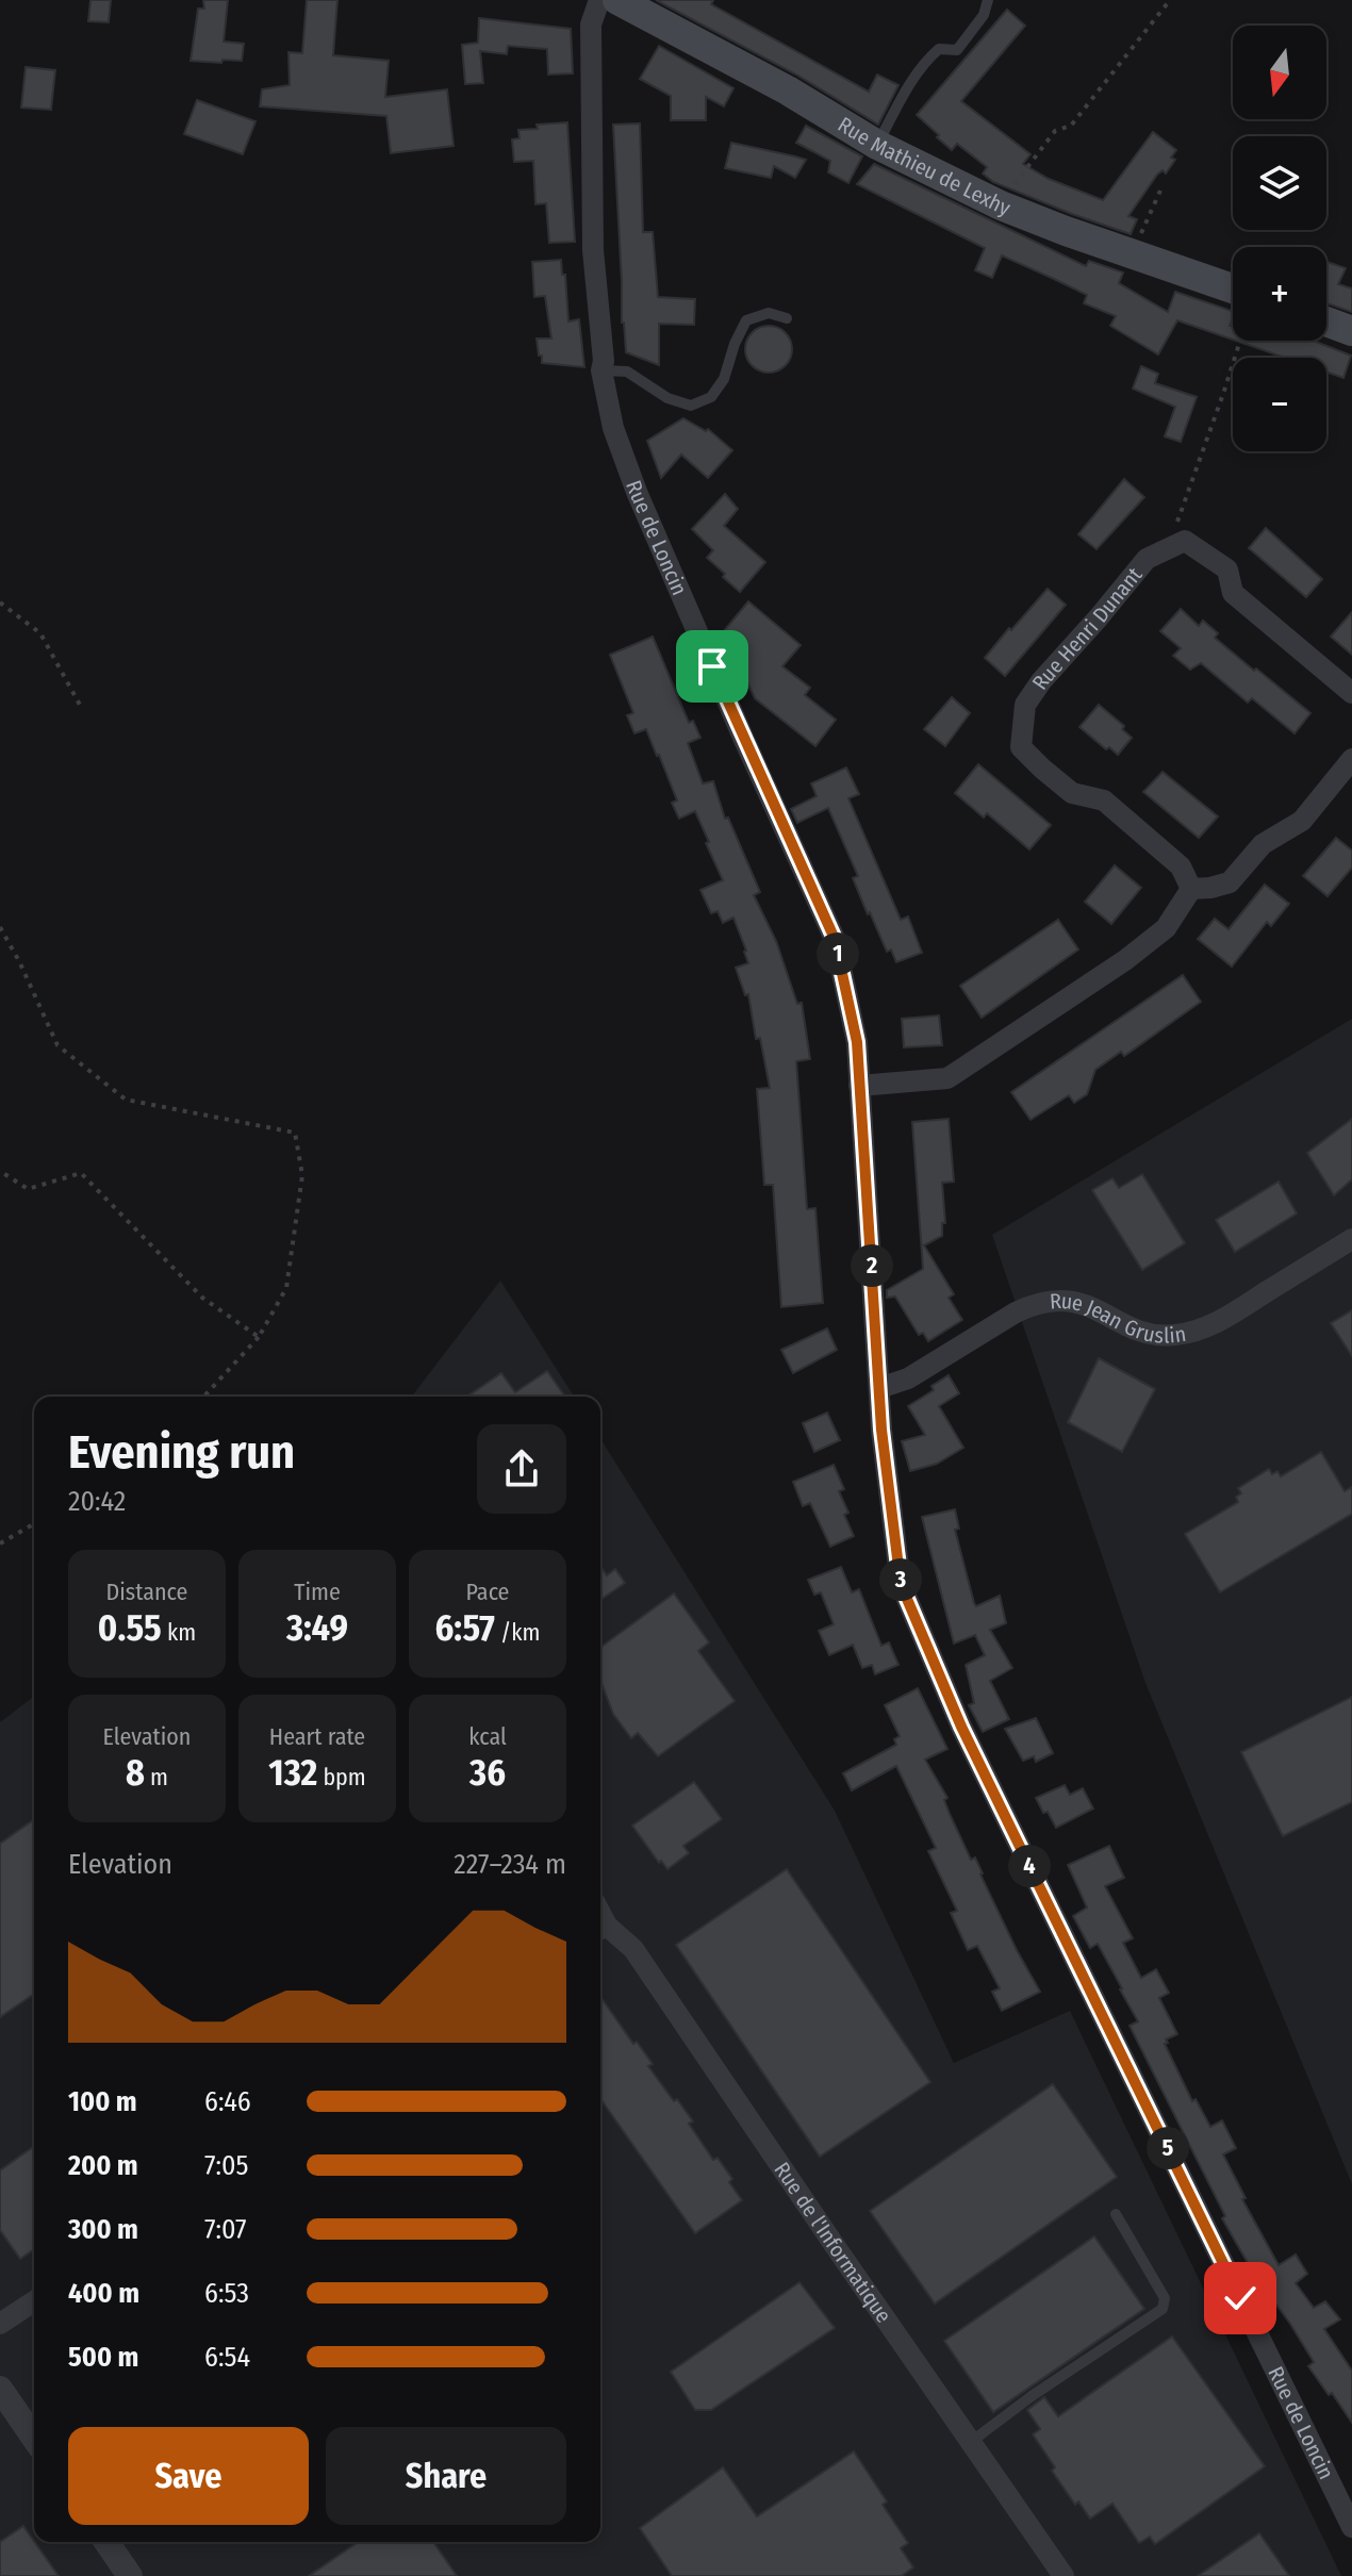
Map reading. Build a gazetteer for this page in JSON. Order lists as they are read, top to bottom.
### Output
{
  "streets": {
    "main road": ["Rue Mathieu de Lexhy"],
    "street": [
      "Rue de Loncin",
      "Rue Henri Dunant",
      "Rue Jean Gruslin",
      "Rue de l'Informatique"
    ]
  },
  "crossings": [
    ["Rue de Loncin", "Rue Jean Gruslin"]
  ],
  "north": "bottom",
  "page": {
    "map_buttons": ["+", "−"],
    "pins": [
      "1",
      "2",
      "3",
      "4",
      "5"
    ],
    "heading": ["Evening run", "20:42"],
    "stats": [
      ["Distance", "0.55 km"],
      ["Time", "3:49"],
      ["Pace", "6:57 /km"],
      ["Elevation", "8 m"],
      ["Heart rate", "132 bpm"],
      ["kcal", "36"]
    ],
    "chart": ["Elevation", "227–234 m"],
    "list": [
      {
        "name": "100 m",
        "note": "6:46"
      },
      {
        "name": "200 m",
        "note": "7:05"
      },
      {
        "name": "300 m",
        "note": "7:07"
      },
      {
        "name": "400 m",
        "note": "6:53"
      },
      {
        "name": "500 m",
        "note": "6:54"
      }
    ],
    "buttons": ["Save", "Share"]
  }
}
